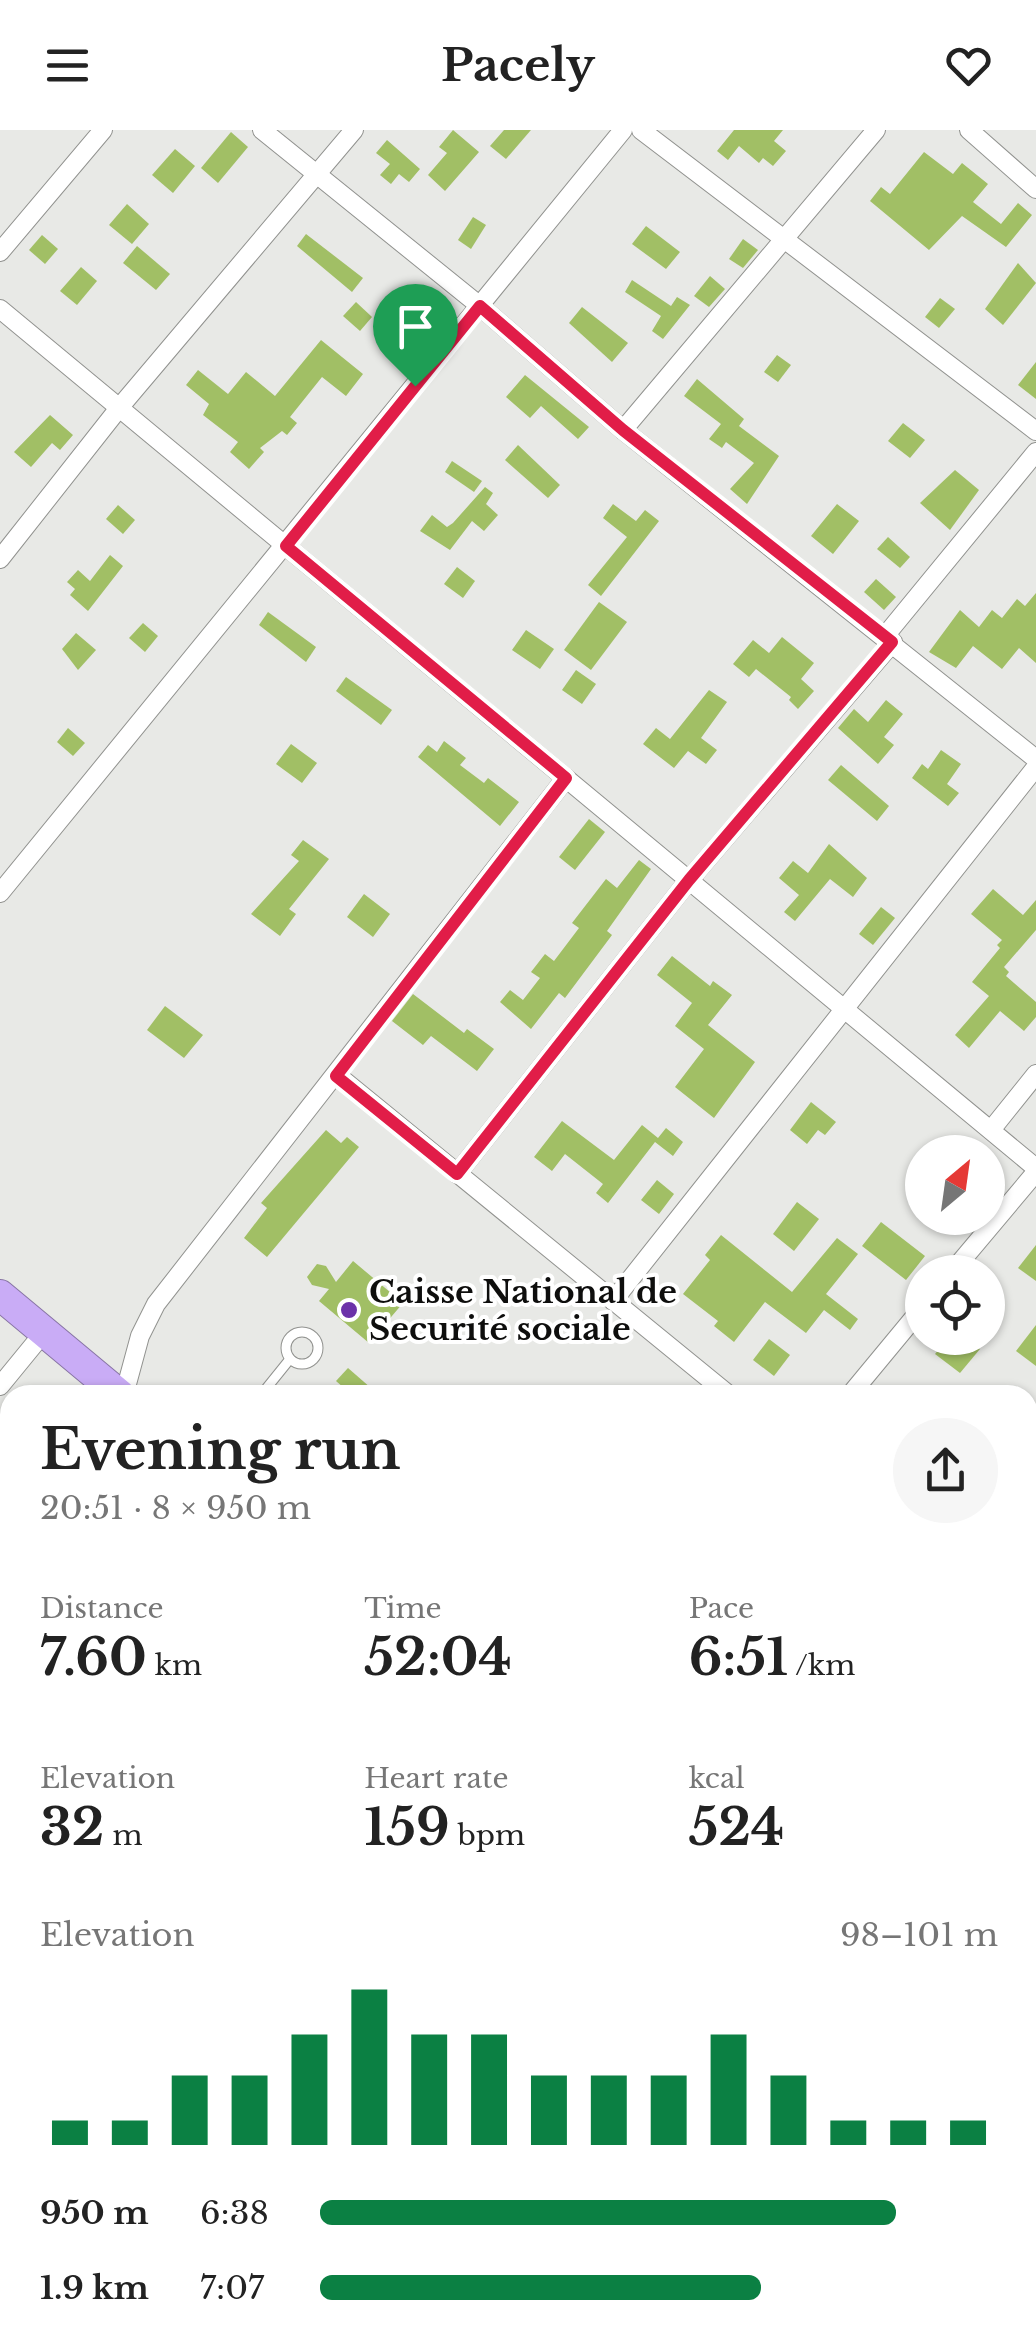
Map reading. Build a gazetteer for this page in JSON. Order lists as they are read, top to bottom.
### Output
{
  "places": ["Caisse National de Securité sociale"],
  "north": "top right",
  "page": {
    "header": "Pacely",
    "heading": ["Evening run", "20:51 · 8 × 950 m"],
    "stats": [
      ["Distance", "7.60 km"],
      ["Time", "52:04"],
      ["Pace", "6:51 /km"],
      ["Elevation", "32 m"],
      ["Heart rate", "159 bpm"],
      ["kcal", "524"]
    ],
    "chart": ["Elevation", "98–101 m"],
    "list": [
      {
        "name": "950 m",
        "note": "6:38"
      },
      {
        "name": "1.9 km",
        "note": "7:07"
      }
    ]
  }
}
